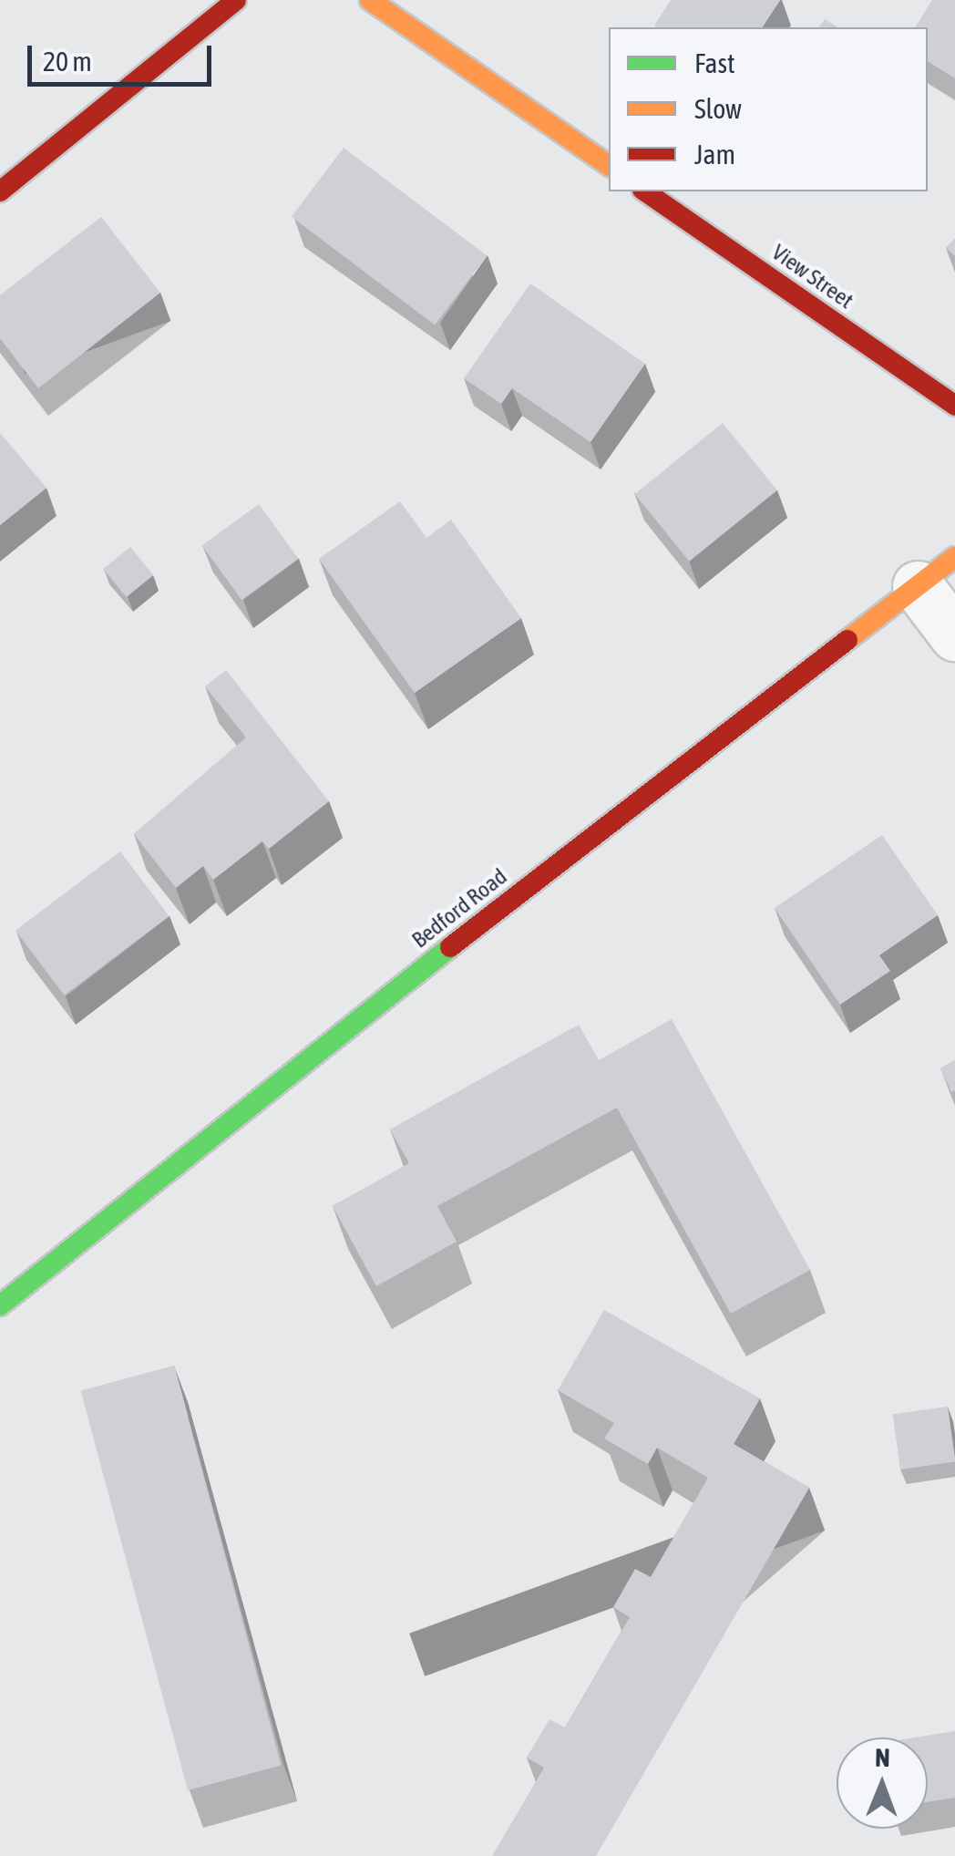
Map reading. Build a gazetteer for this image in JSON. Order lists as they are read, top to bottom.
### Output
{
  "streets": {
    "main road": ["View Street", "Bedford Road"]
  },
  "legend": ["Fast", "Slow", "Jam"],
  "scale_bar": "20 m",
  "north": "top"
}
